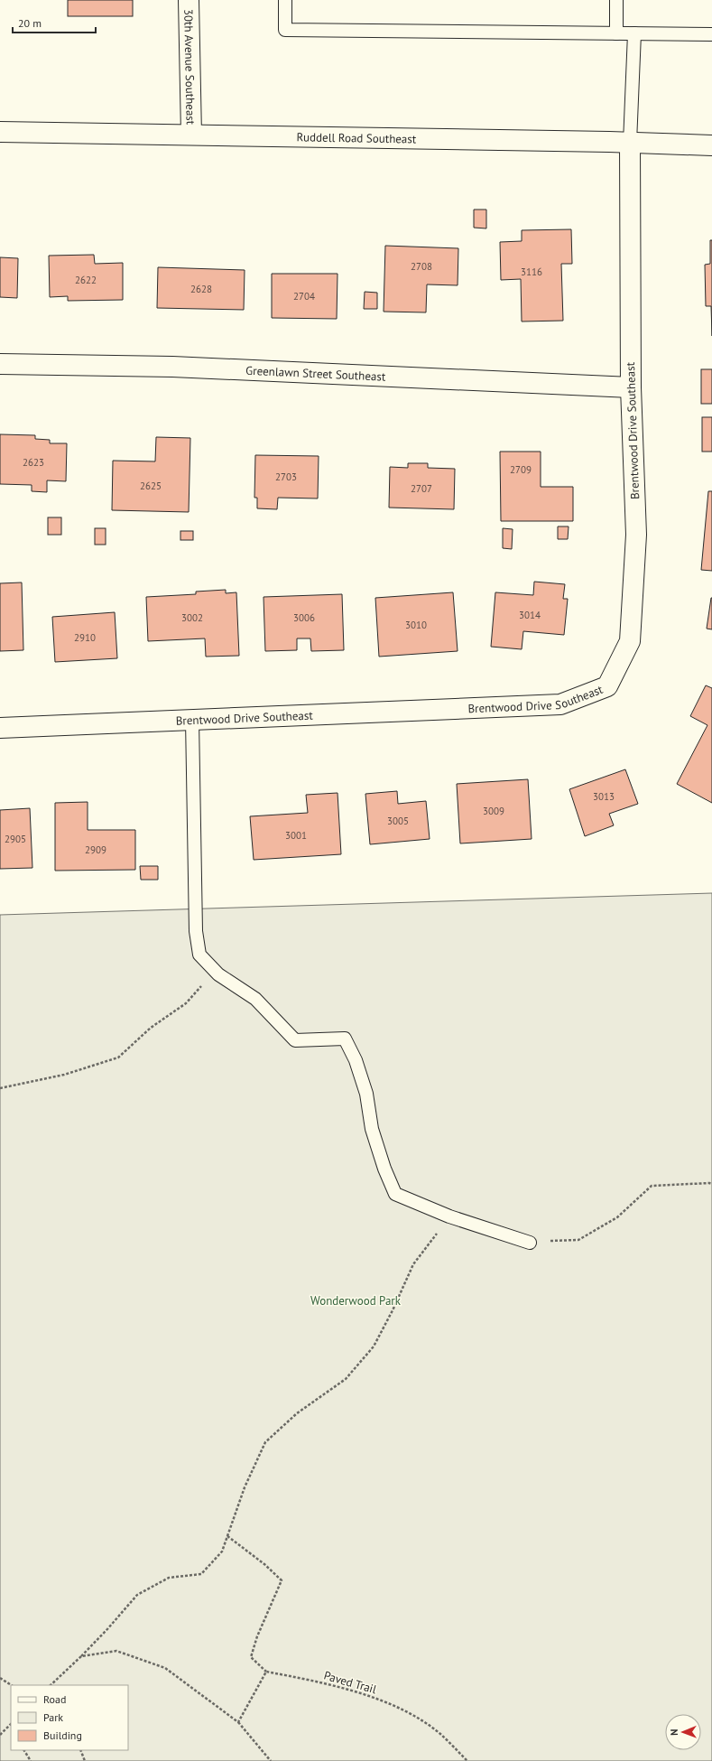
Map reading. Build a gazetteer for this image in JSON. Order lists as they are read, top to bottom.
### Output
{
  "streets": {
    "street": [
      "30th Avenue Southeast",
      "Ruddell Road Southeast",
      "Greenlawn Street Southeast",
      "Brentwood Drive Southeast"
    ],
    "path": ["Paved Trail"]
  },
  "crossings": [
    ["30th Avenue Southeast", "Ruddell Road Southeast"],
    ["Ruddell Road Southeast", "Brentwood Drive Southeast"],
    ["Greenlawn Street Southeast", "Brentwood Drive Southeast"]
  ],
  "parks": ["Wonderwood Park"],
  "house_numbers": [
    "2708",
    "3116",
    "2622",
    "2628",
    "2704",
    "2623",
    "2709",
    "2703",
    "2625",
    "2707",
    "3014",
    "3002",
    "3006",
    "3010",
    "2910",
    "3013",
    "3009",
    "3005",
    "3001",
    "2905",
    "2909"
  ],
  "legend": ["Road", "Park", "Building"],
  "scale_bar": "20 m",
  "north": "left"
}
